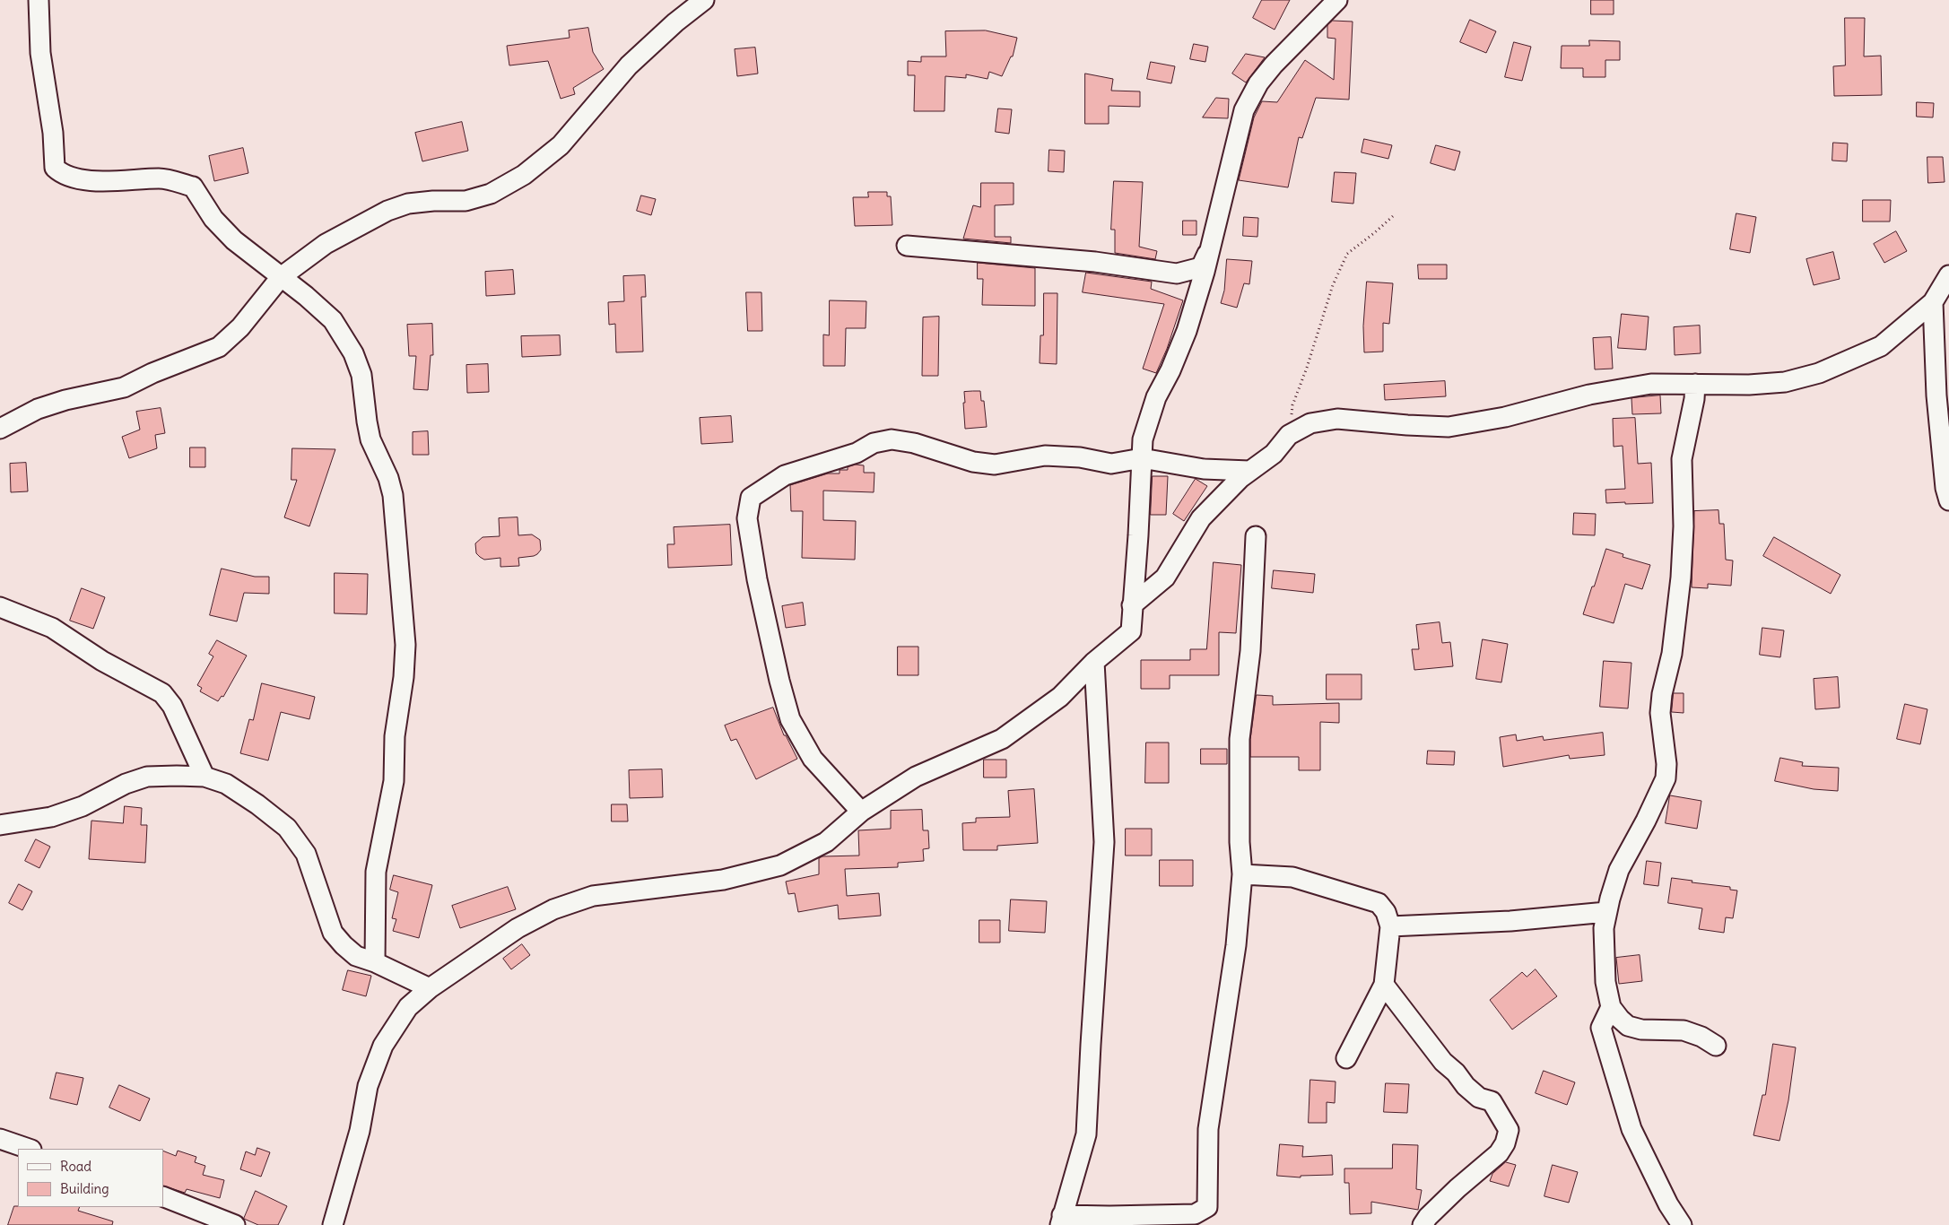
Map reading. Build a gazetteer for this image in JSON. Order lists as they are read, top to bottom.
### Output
{
  "legend": ["Road", "Building"]
}
